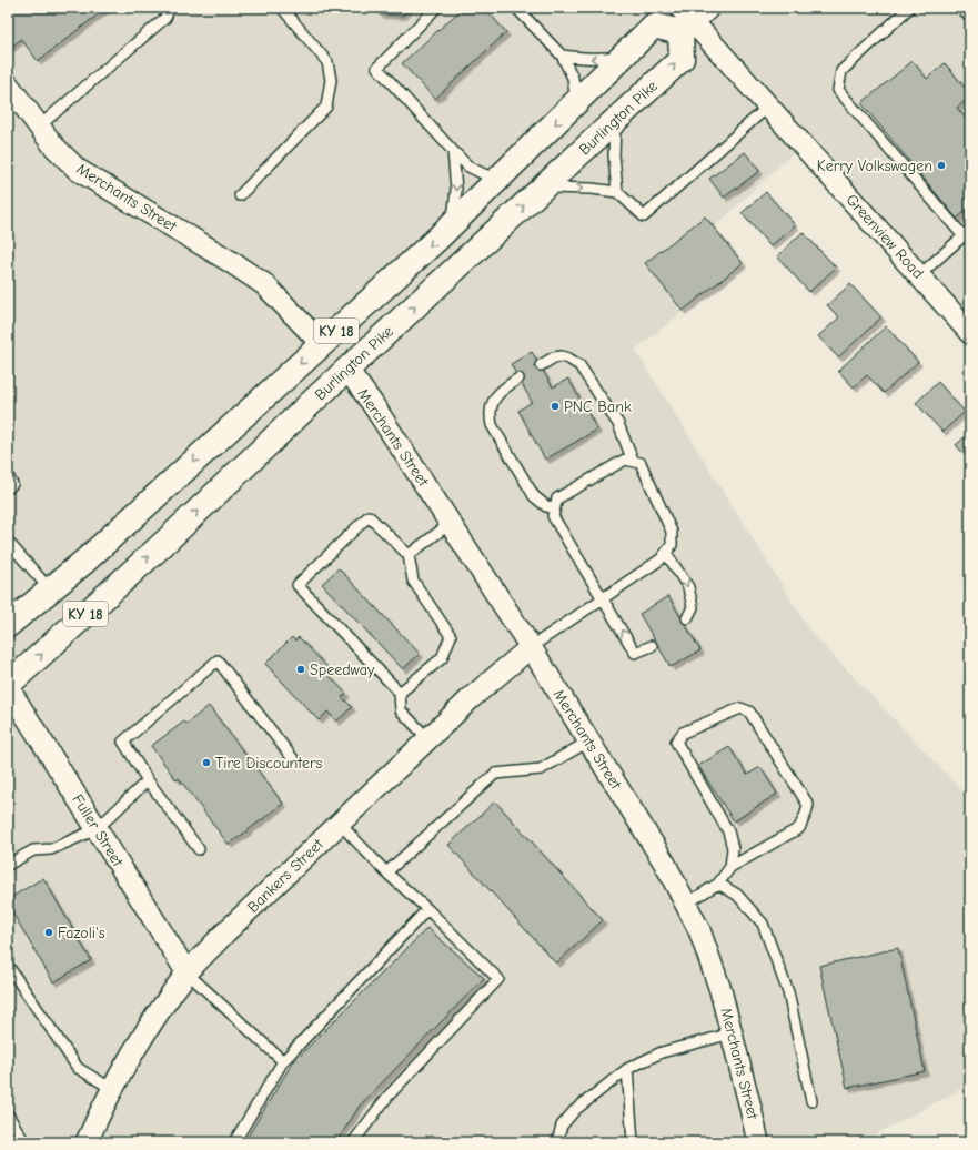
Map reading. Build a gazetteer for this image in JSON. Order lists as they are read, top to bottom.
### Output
{
  "streets": {
    "main road": ["Burlington Pike", "KY 18"],
    "street": [
      "Merchants Street",
      "Greenview Road",
      "Fuller Street",
      "Bankers Street"
    ]
  },
  "crossings": [
    ["Burlington Pike", "Merchants Street"],
    ["Burlington Pike", "Greenview Road"],
    ["Burlington Pike", "KY 18"],
    ["Burlington Pike", "Fuller Street"],
    ["Merchants Street", "KY 18"],
    ["Merchants Street", "Bankers Street"],
    ["Greenview Road", "KY 18"],
    ["Fuller Street", "Bankers Street"]
  ],
  "places": [
    "Kerry Volkswagen",
    "PNC Bank",
    "Speedway",
    "Tire Discounters",
    "Fazoli's"
  ]
}
